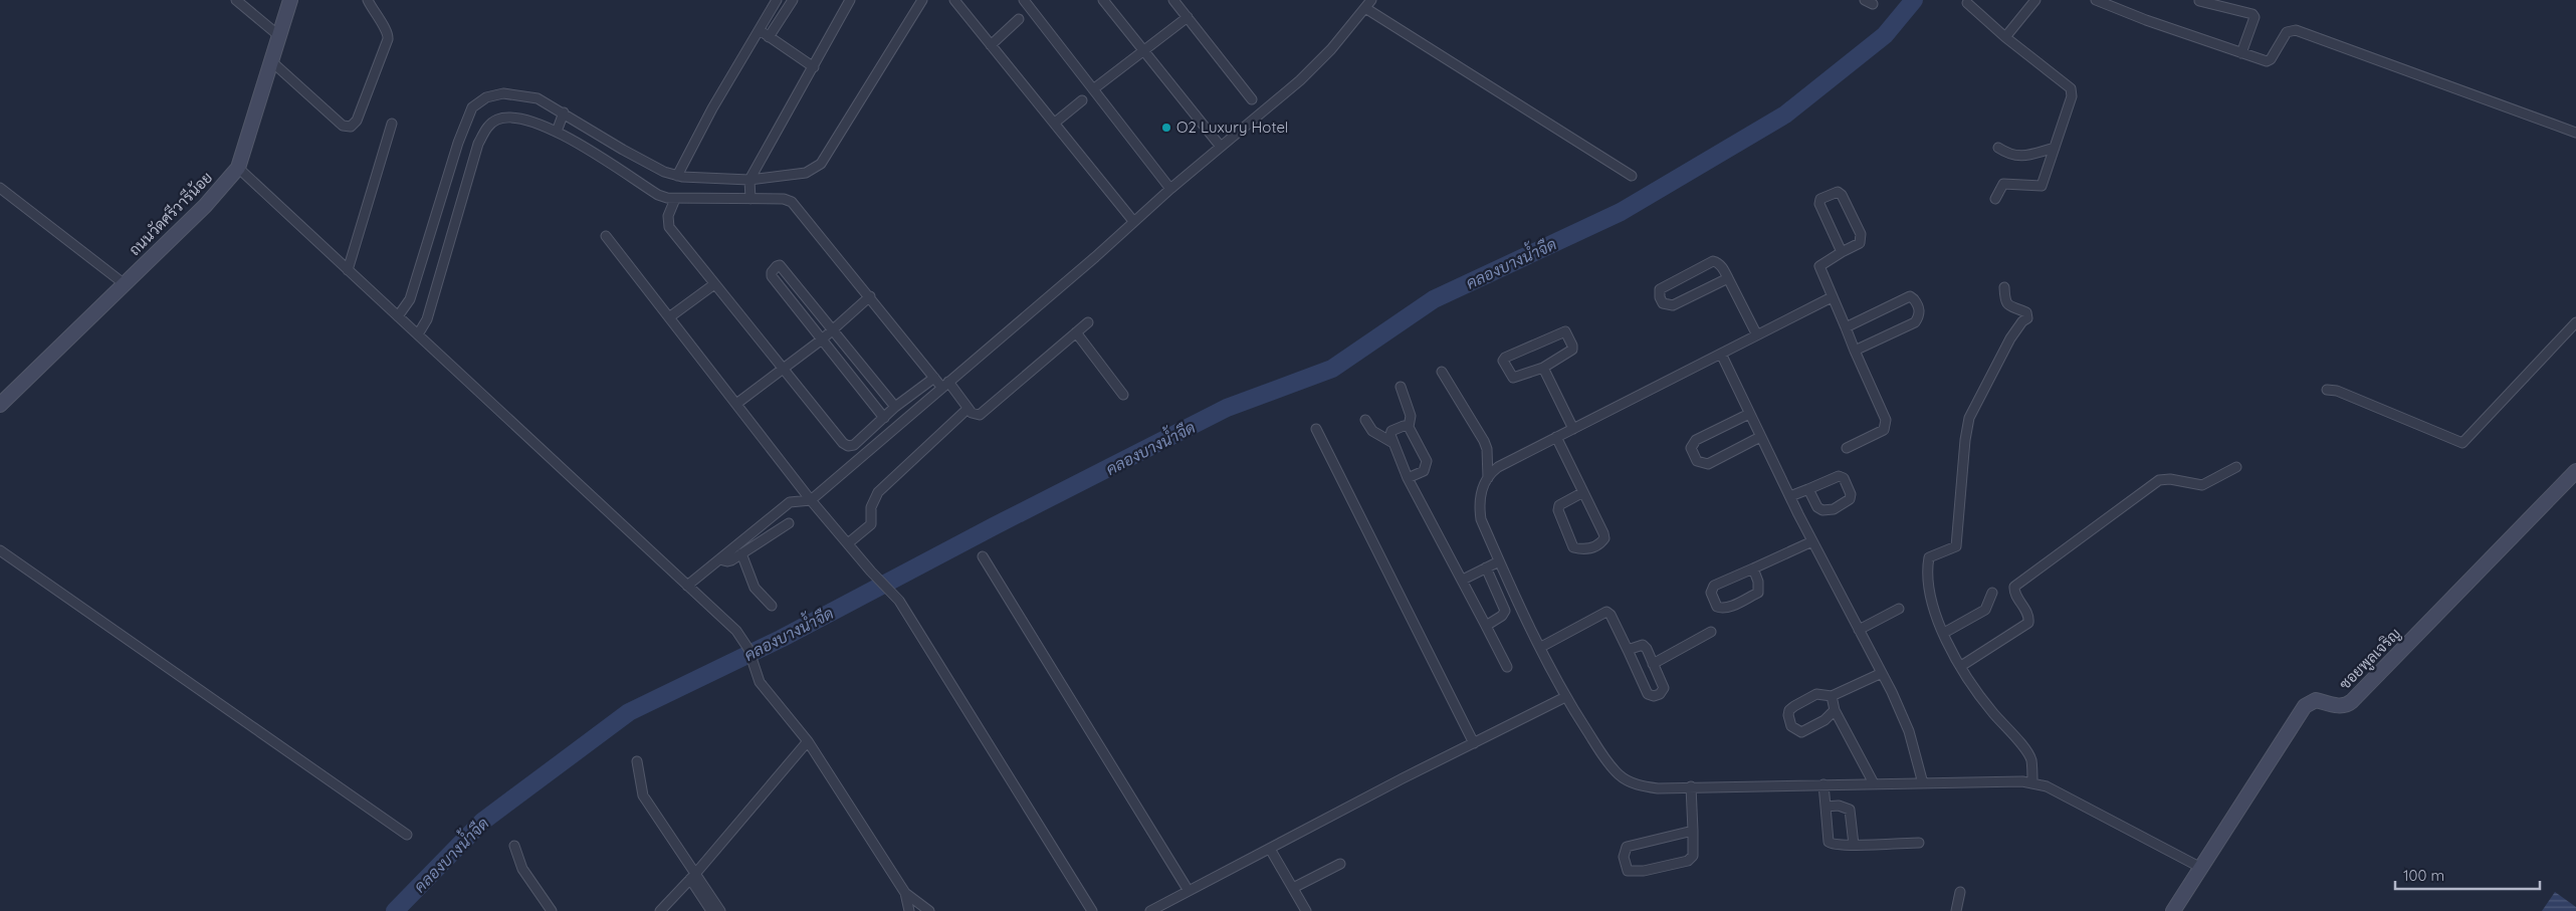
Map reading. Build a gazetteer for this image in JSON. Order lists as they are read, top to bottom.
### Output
{
  "streets": {
    "street": ["ถนนวัดศรีวารีน้อย", "ซอยพูลเจริญ"]
  },
  "water": ["คลองบางน้ำจืด"],
  "places": ["O2 Luxury Hotel"],
  "scale_bar": "100 m"
}
